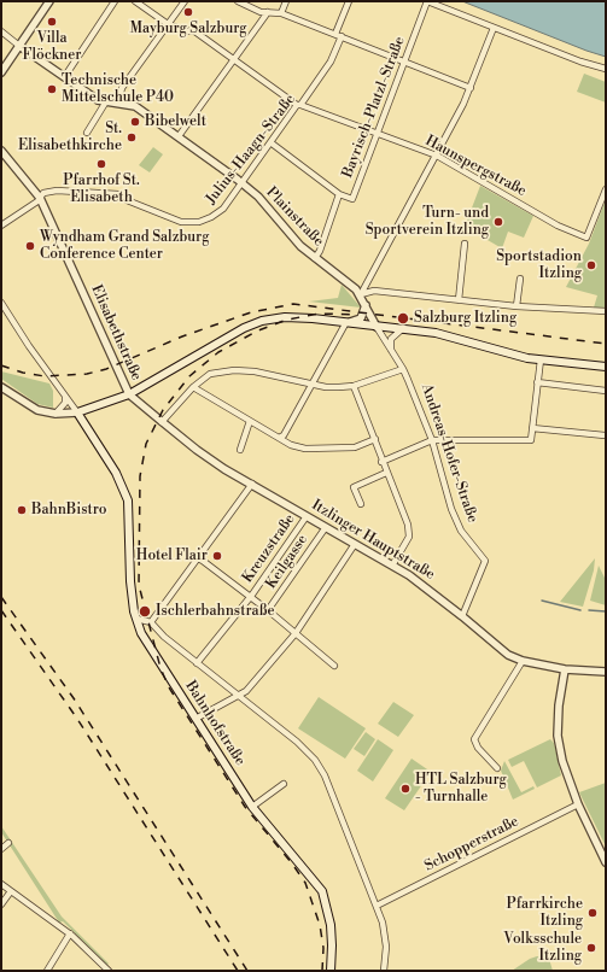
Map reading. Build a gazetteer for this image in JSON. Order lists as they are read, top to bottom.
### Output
{
  "streets": {
    "main road": ["Bahnhofstraße"],
    "street": [
      "Bayrisch-Platzl-Straße",
      "Julius-Haagn-Straße",
      "Haunspergstraße",
      "Plainstraße",
      "Elisabethstraße",
      "Andreas-Hofer-Straße",
      "Itzlinger Hauptstraße",
      "Kreuzstraße",
      "Keilgasse",
      "Schopperstraße"
    ]
  },
  "crossings": [
    ["Bayrisch-Platzl-Straße", "Haunspergstraße"],
    ["Bayrisch-Platzl-Straße", "Plainstraße"],
    ["Julius-Haagn-Straße", "Haunspergstraße"],
    ["Julius-Haagn-Straße", "Plainstraße"],
    ["Julius-Haagn-Straße", "Elisabethstraße"],
    ["Plainstraße", "Andreas-Hofer-Straße"],
    ["Elisabethstraße", "Itzlinger Hauptstraße"],
    ["Andreas-Hofer-Straße", "Itzlinger Hauptstraße"],
    ["Itzlinger Hauptstraße", "Kreuzstraße"],
    ["Itzlinger Hauptstraße", "Keilgasse"]
  ],
  "places": [
    "Mayburg Salzburg",
    "Villa Flöckner",
    "Technische Mittelschule P40",
    "Bibelwelt",
    "St. Elisabethkirche",
    "Pfarrhof St. Elisabeth",
    "Turn- und Sportverein Itzling",
    "Wyndham Grand Salzburg Conference Center",
    "Sportstadion Itzling",
    "Salzburg Itzling",
    "BahnBistro",
    "Hotel Flair",
    "Ischlerbahnstraße",
    "HTL Salzburg - Turnhalle",
    "Pfarrkirche Itzling",
    "Volksschule Itzling"
  ]
}
